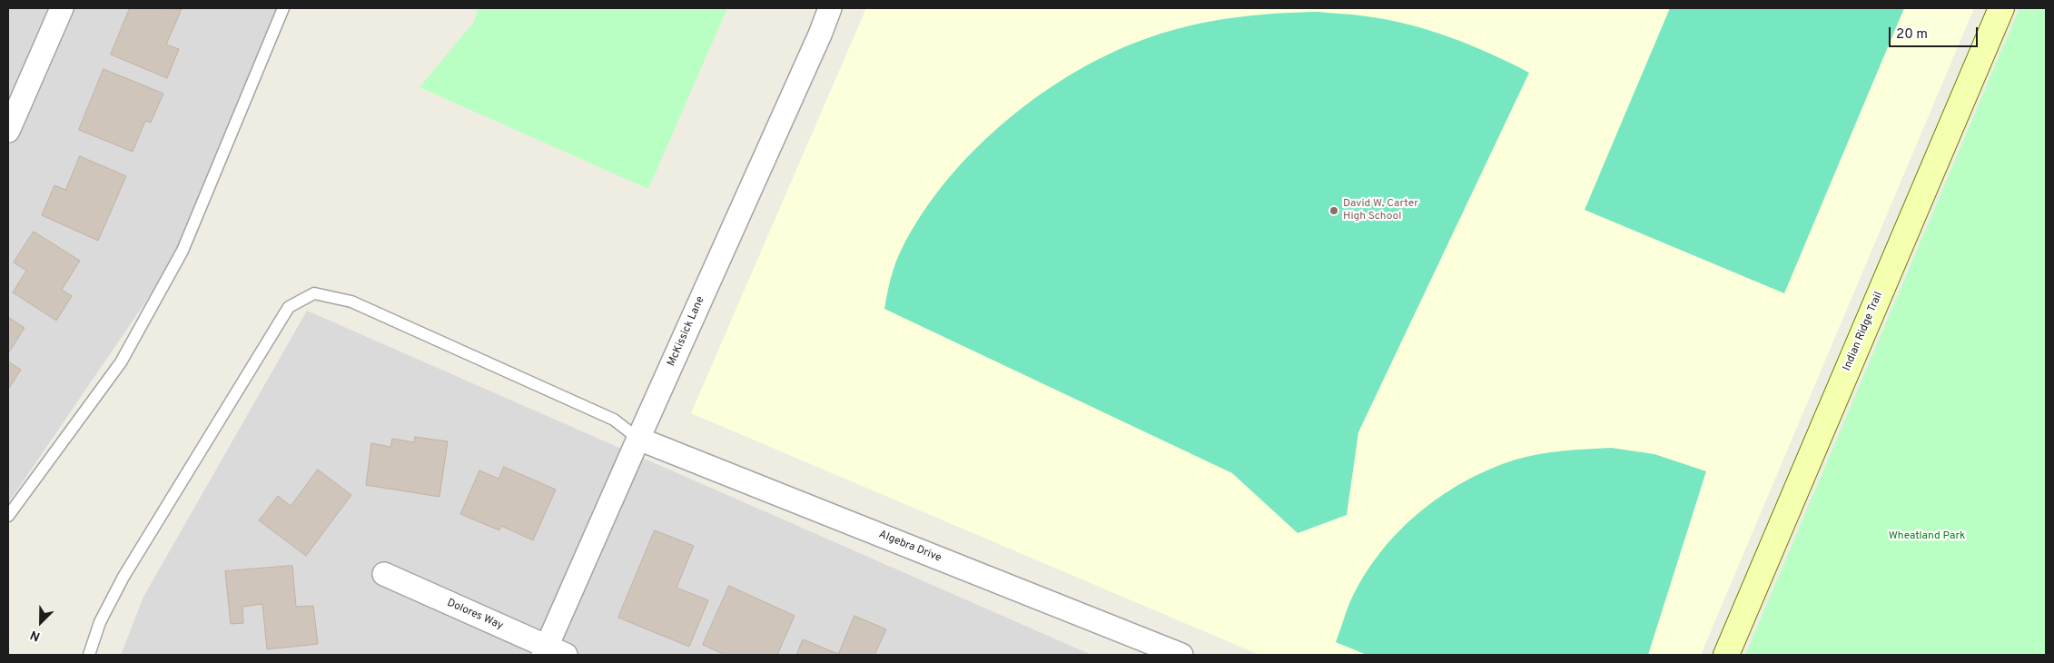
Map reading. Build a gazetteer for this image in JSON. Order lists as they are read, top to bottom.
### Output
{
  "streets": {
    "street": [
      "McKissick Lane",
      "Indian Ridge Trail",
      "Algebra Drive",
      "Dolores Way"
    ]
  },
  "crossings": [
    ["McKissick Lane", "Algebra Drive"],
    ["McKissick Lane", "Dolores Way"]
  ],
  "parks": ["Wheatland Park"],
  "places": ["David W. Carter High School"],
  "scale_bar": "20 m",
  "north": "bottom left"
}
